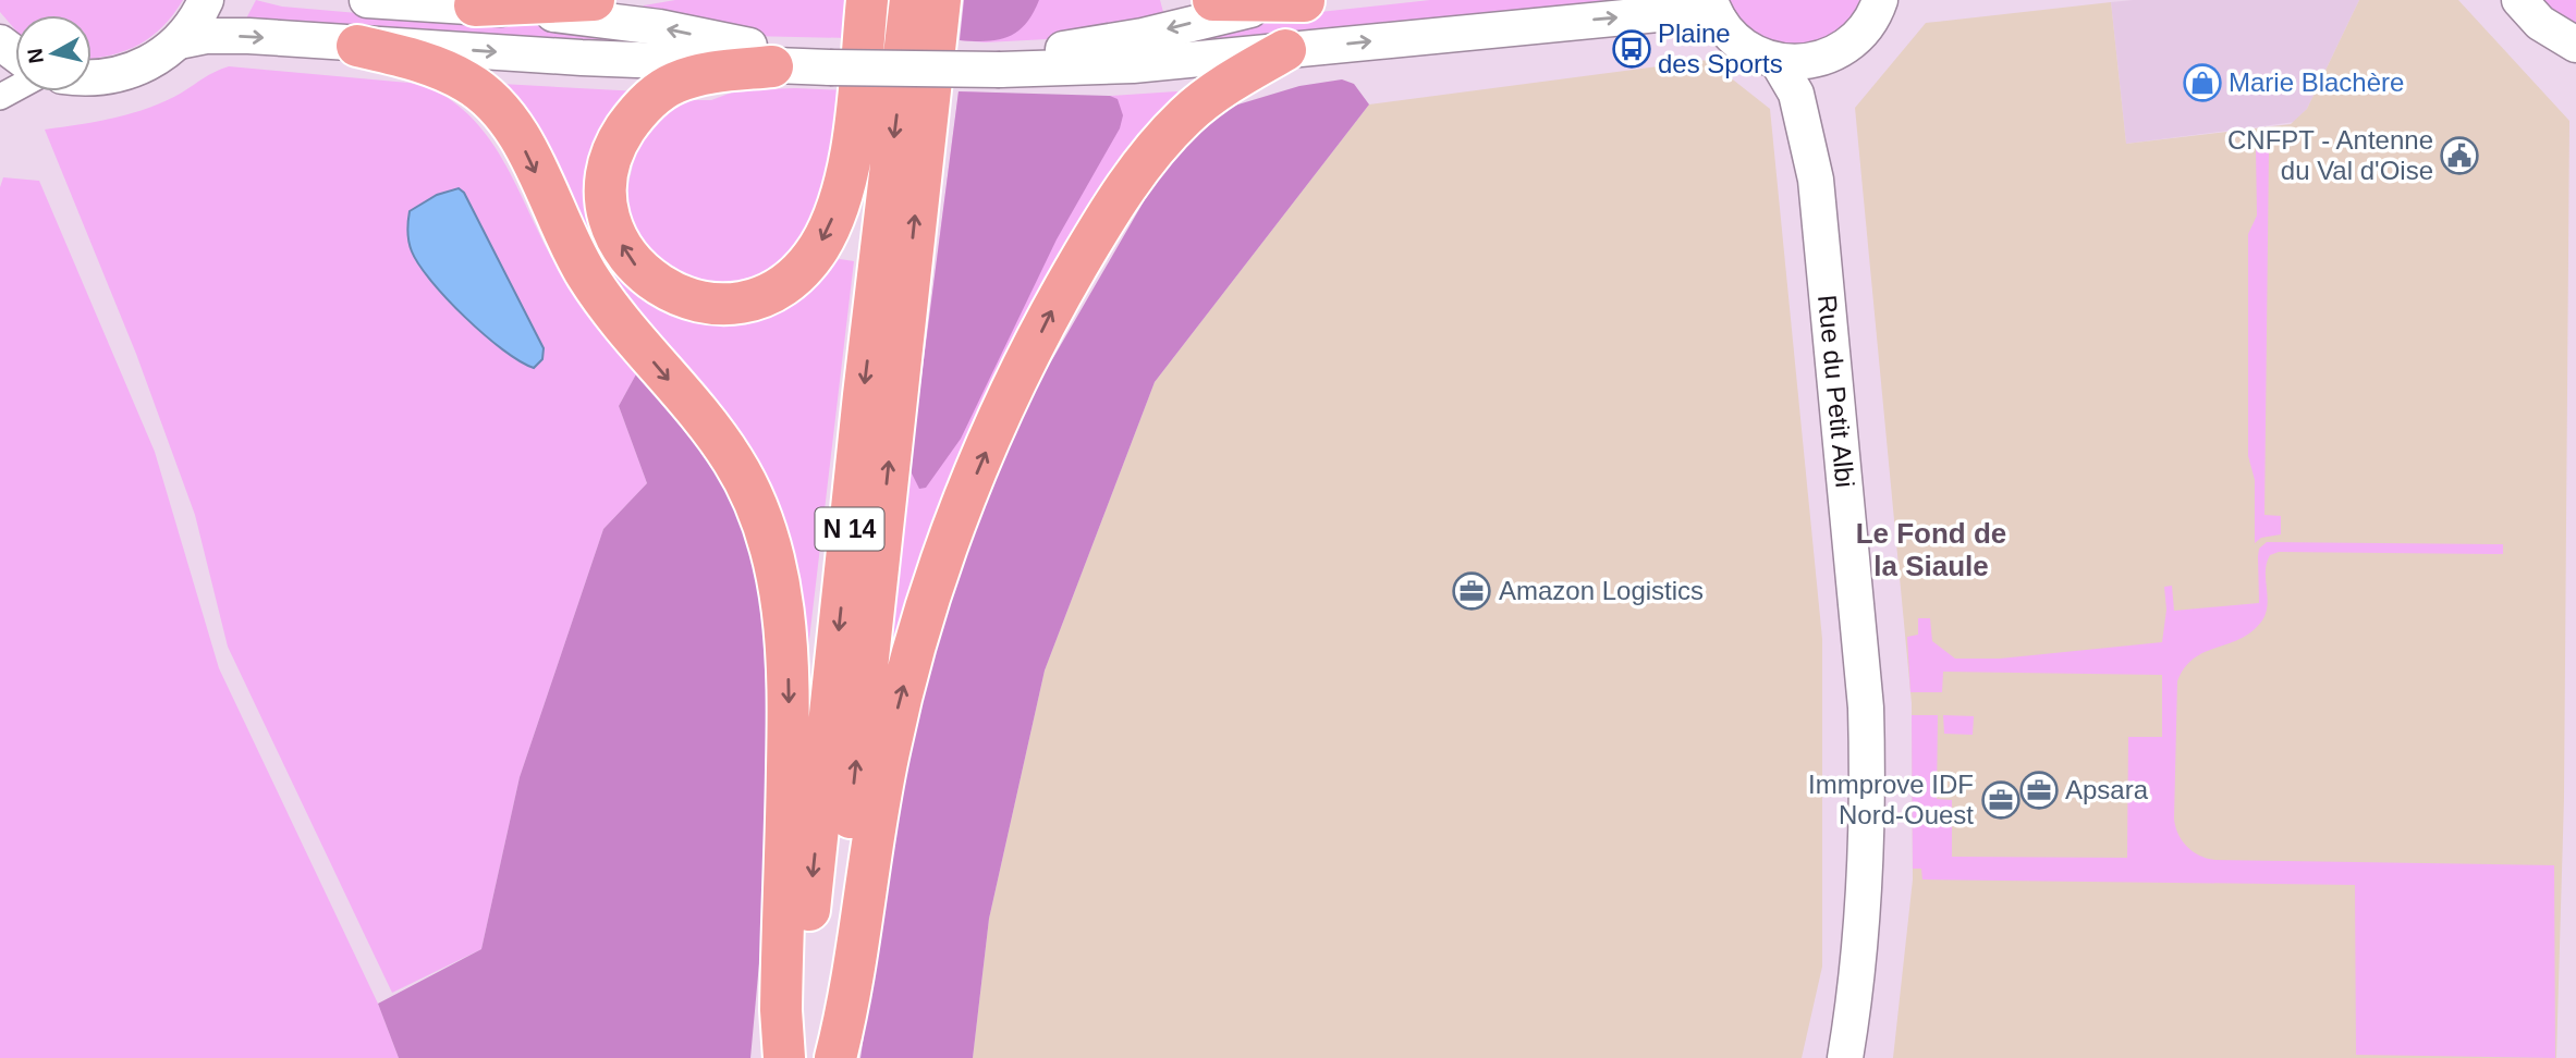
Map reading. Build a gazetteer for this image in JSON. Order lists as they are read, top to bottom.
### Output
{
  "streets": {
    "highway": ["N 14"],
    "main road": ["Rue du Petit Albi"]
  },
  "districts": ["Le Fond de la Siaule"],
  "places": {
    "bus stop": ["Plaine des Sports"],
    "shop": ["Marie Blachère"],
    "public building": ["CNFPT - Antenne du Val d'Oise"],
    "office": ["Amazon Logistics", "Apsara", "Immprove IDF Nord-Ouest"]
  },
  "north": "left"
}
